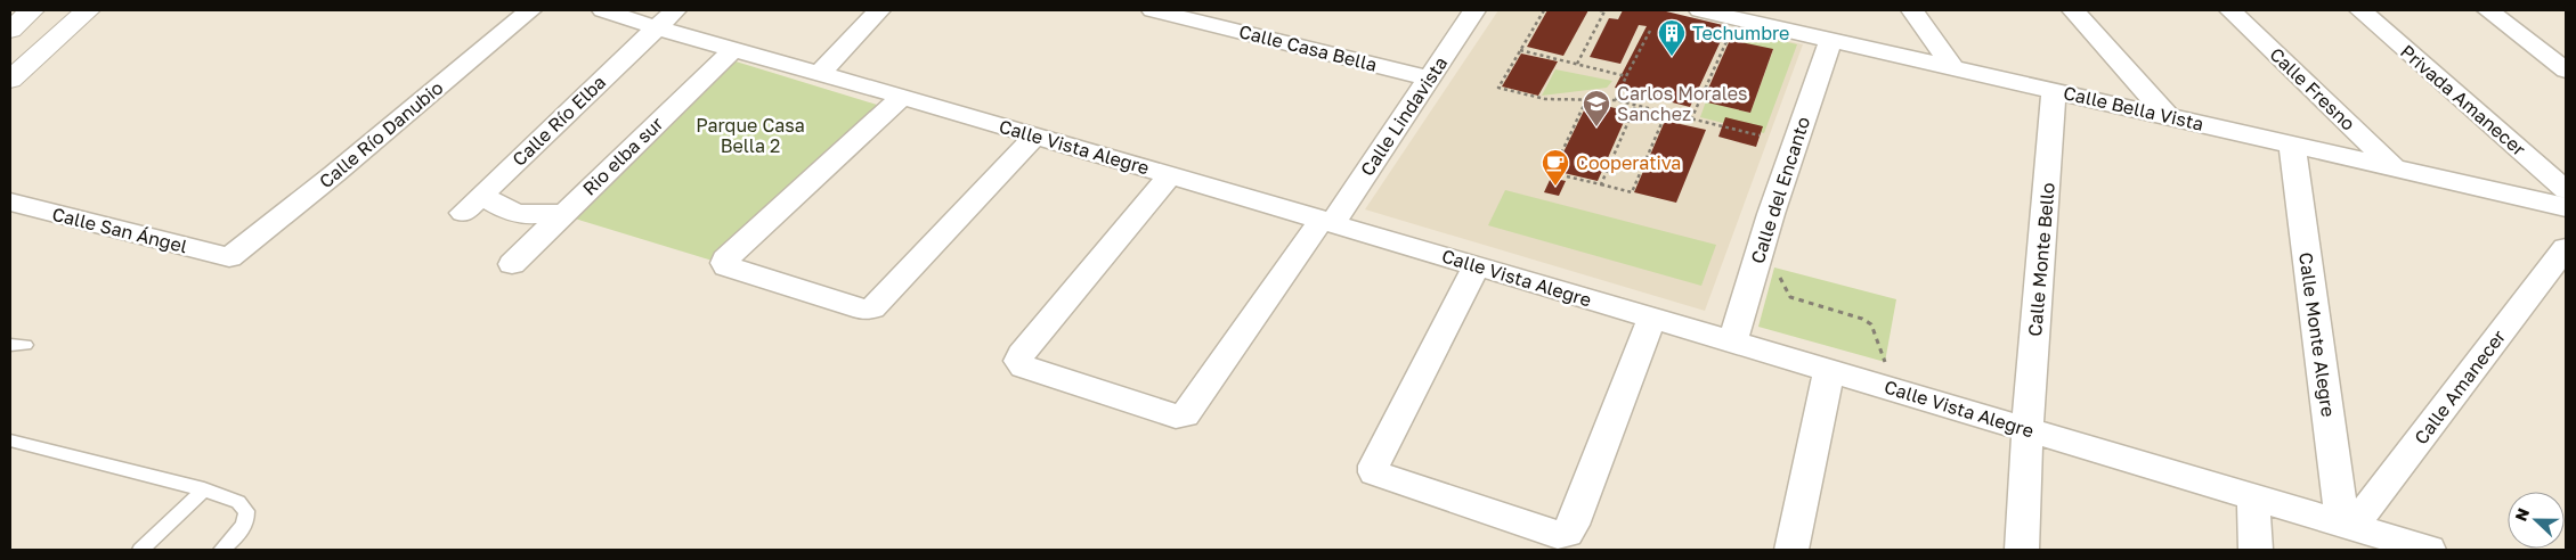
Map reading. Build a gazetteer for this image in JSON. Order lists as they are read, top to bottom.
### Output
{
  "streets": {
    "street": [
      "Calle Casa Bella",
      "Calle Fresno",
      "Privada Amanecer",
      "Calle Bella Vista",
      "Calle Lindavista",
      "Calle Río Elba",
      "Calle Río Danubio",
      "Calle Vista Alegre",
      "Rio elba sur",
      "Calle del Encanto",
      "Calle San Ángel",
      "Calle Monte Bello",
      "Calle Monte Alegre",
      "Calle Amanecer"
    ]
  },
  "crossings": [
    ["Calle Casa Bella", "Calle Lindavista"],
    ["Calle Fresno", "Calle Bella Vista"],
    ["Calle Bella Vista", "Calle del Encanto"],
    ["Calle Bella Vista", "Calle Monte Bello"],
    ["Calle Bella Vista", "Calle Monte Alegre"],
    ["Calle Lindavista", "Calle Vista Alegre"],
    ["Calle Río Elba", "Calle Vista Alegre"],
    ["Calle Río Danubio", "Calle San Ángel"],
    ["Calle Vista Alegre", "Rio elba sur"],
    ["Calle Vista Alegre", "Calle del Encanto"],
    ["Calle Vista Alegre", "Calle Monte Bello"],
    ["Calle Vista Alegre", "Calle Monte Alegre"],
    ["Calle Vista Alegre", "Calle Amanecer"],
    ["Calle Monte Alegre", "Calle Amanecer"]
  ],
  "parks": ["Parque Casa Bella 2"],
  "places": {
    "building": ["Techumbre"],
    "school or university": ["Carlos Morales Sanchez"],
    "cafe": ["Cooperativa"]
  },
  "north": "left"
}
